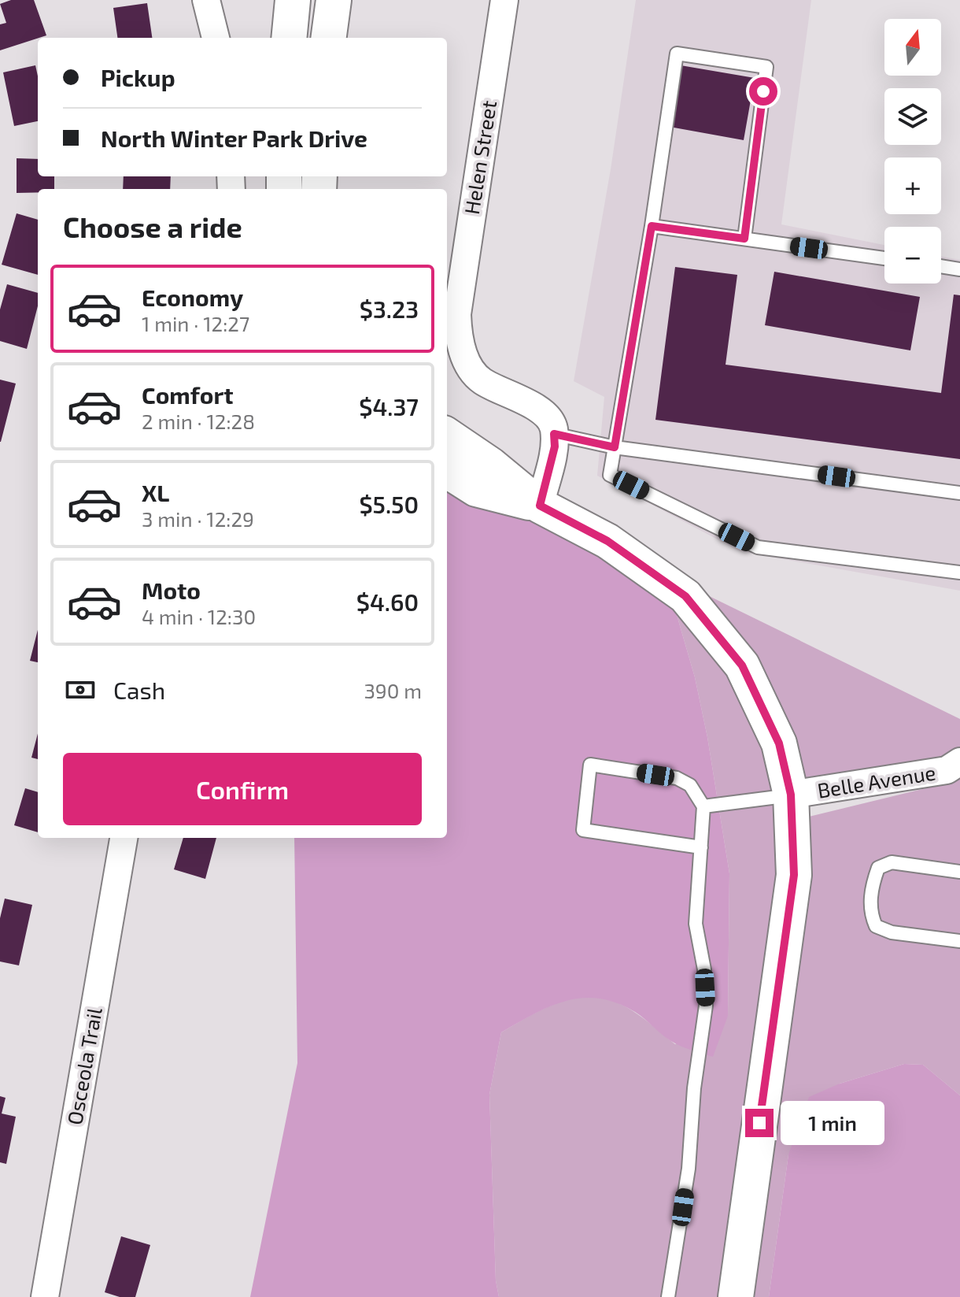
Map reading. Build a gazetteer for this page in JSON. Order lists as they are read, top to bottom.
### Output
{
  "streets": {
    "street": ["Helen Street", "Belle Avenue", "Osceola Trail"]
  },
  "north": "top",
  "page": {
    "map_buttons": ["+", "−"],
    "banner": ["Pickup", "North Winter Park Drive"],
    "heading": "Choose a ride",
    "list": [
      {
        "name": "Economy",
        "note": "1 min · 12:27",
        "value": "$3.23"
      },
      {
        "name": "Comfort",
        "note": "2 min · 12:28",
        "value": "$4.37"
      },
      {
        "name": "XL",
        "note": "3 min · 12:29",
        "value": "$5.50"
      },
      {
        "name": "Moto",
        "note": "4 min · 12:30",
        "value": "$4.60"
      }
    ],
    "pay": ["Cash", "390 m"],
    "buttons": "Confirm",
    "bubble": "1 min"
  }
}
